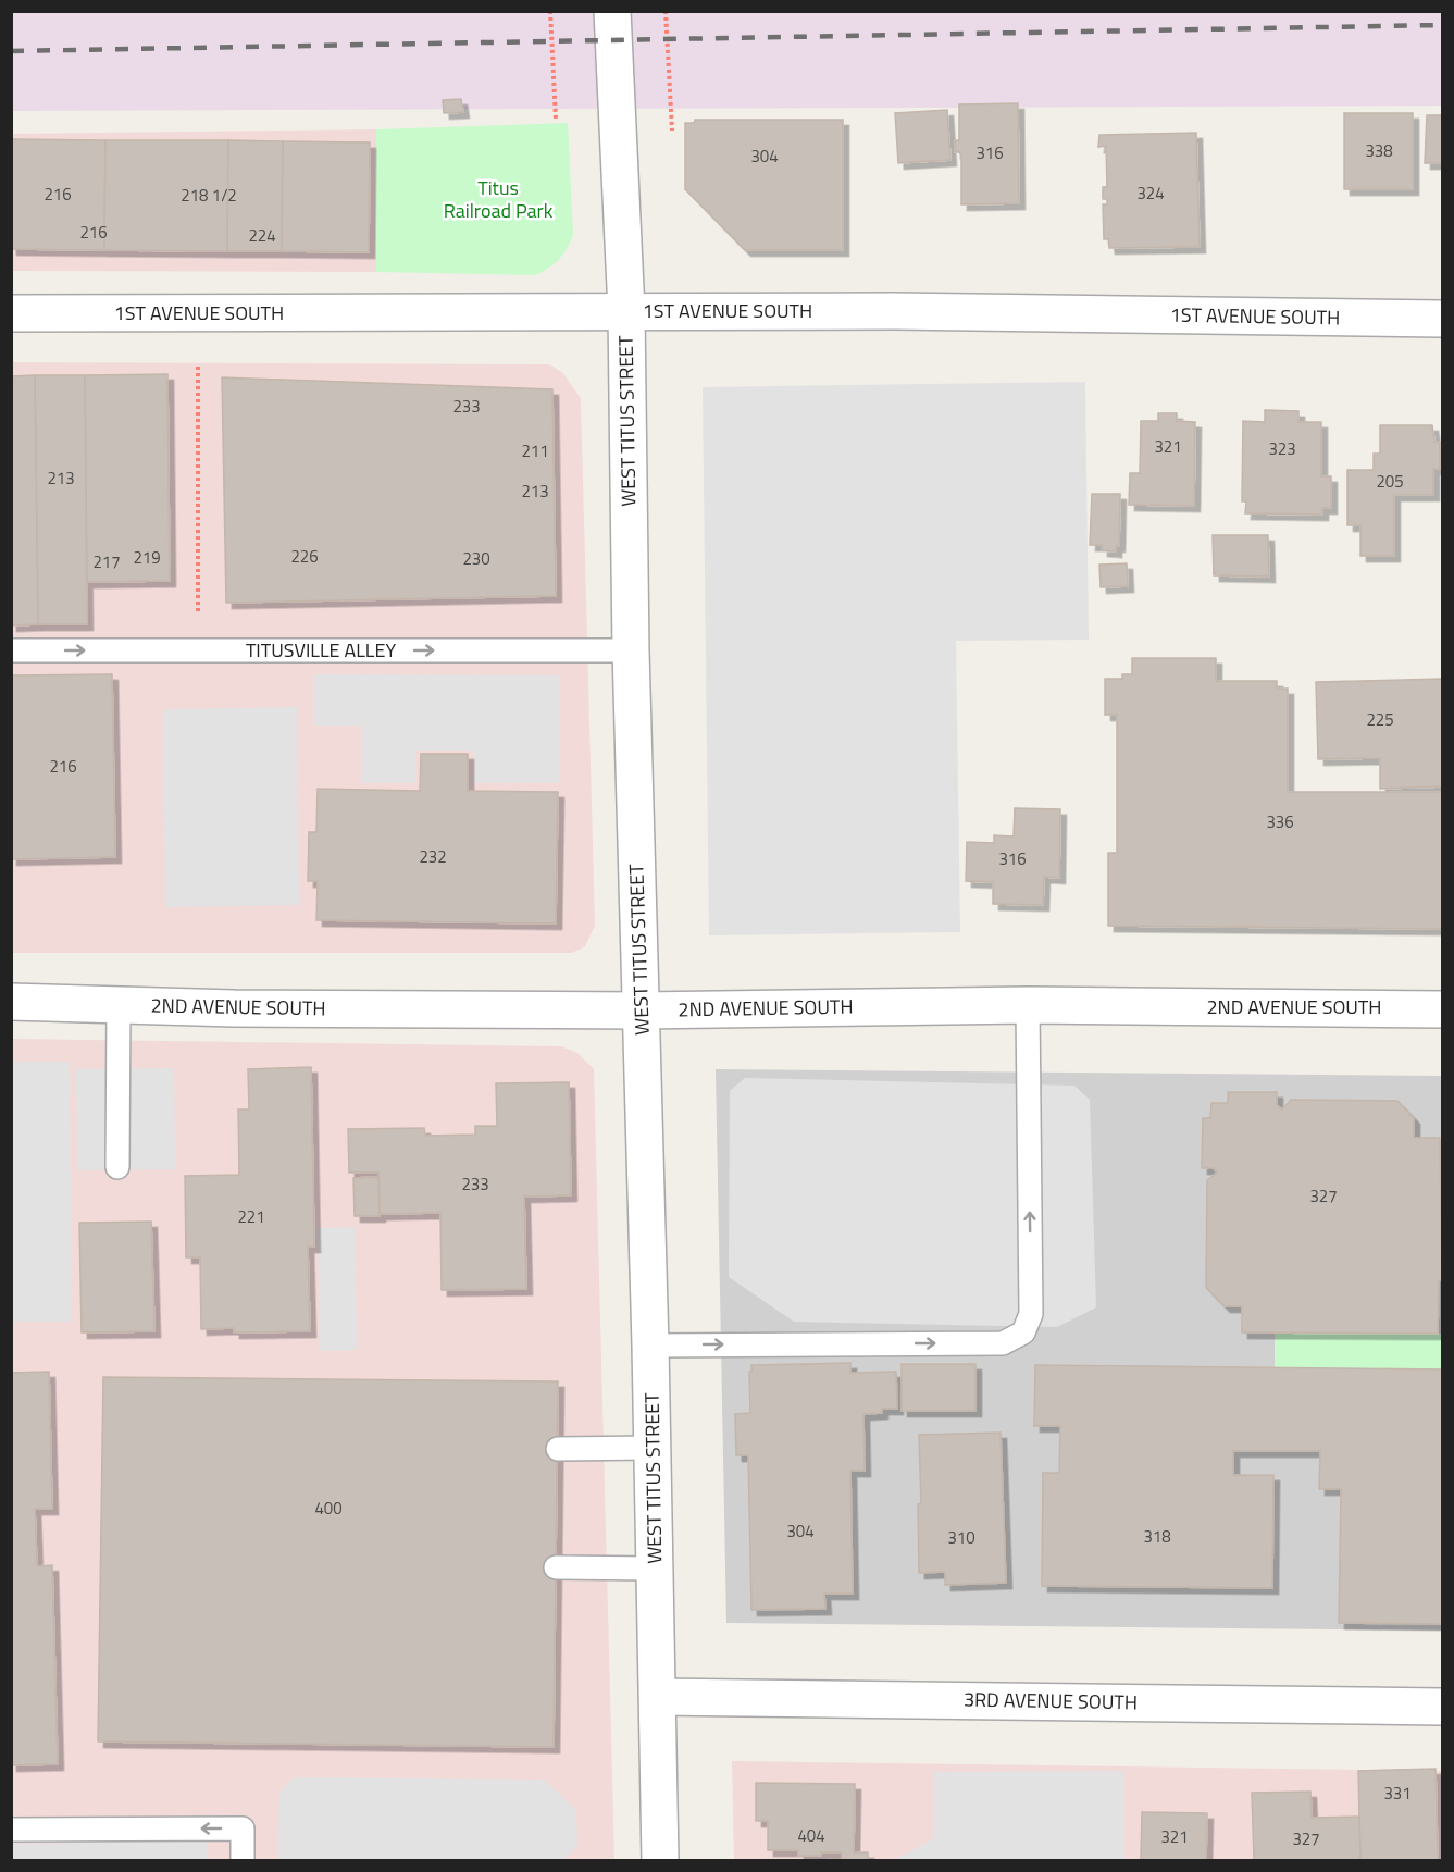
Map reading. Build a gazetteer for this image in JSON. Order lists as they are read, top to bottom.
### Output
{
  "streets": {
    "street": [
      "1ST AVENUE SOUTH",
      "WEST TITUS STREET",
      "2ND AVENUE SOUTH",
      "3RD AVENUE SOUTH"
    ],
    "lane": ["TITUSVILLE ALLEY"]
  },
  "crossings": [
    ["1ST AVENUE SOUTH", "WEST TITUS STREET"],
    ["WEST TITUS STREET", "TITUSVILLE ALLEY"],
    ["WEST TITUS STREET", "2ND AVENUE SOUTH"],
    ["WEST TITUS STREET", "3RD AVENUE SOUTH"]
  ],
  "one_way": ["TITUSVILLE ALLEY"],
  "parks": ["Titus Railroad Park"],
  "house_numbers": [
    "338",
    "316",
    "304",
    "324",
    "216",
    "218 1/2",
    "216",
    "224",
    "233",
    "321",
    "323",
    "211",
    "213",
    "205",
    "213",
    "226",
    "219",
    "230",
    "217",
    "225",
    "216",
    "336",
    "232",
    "316",
    "233",
    "327",
    "221",
    "400",
    "304",
    "318",
    "310",
    "331",
    "404",
    "321",
    "327"
  ]
}
